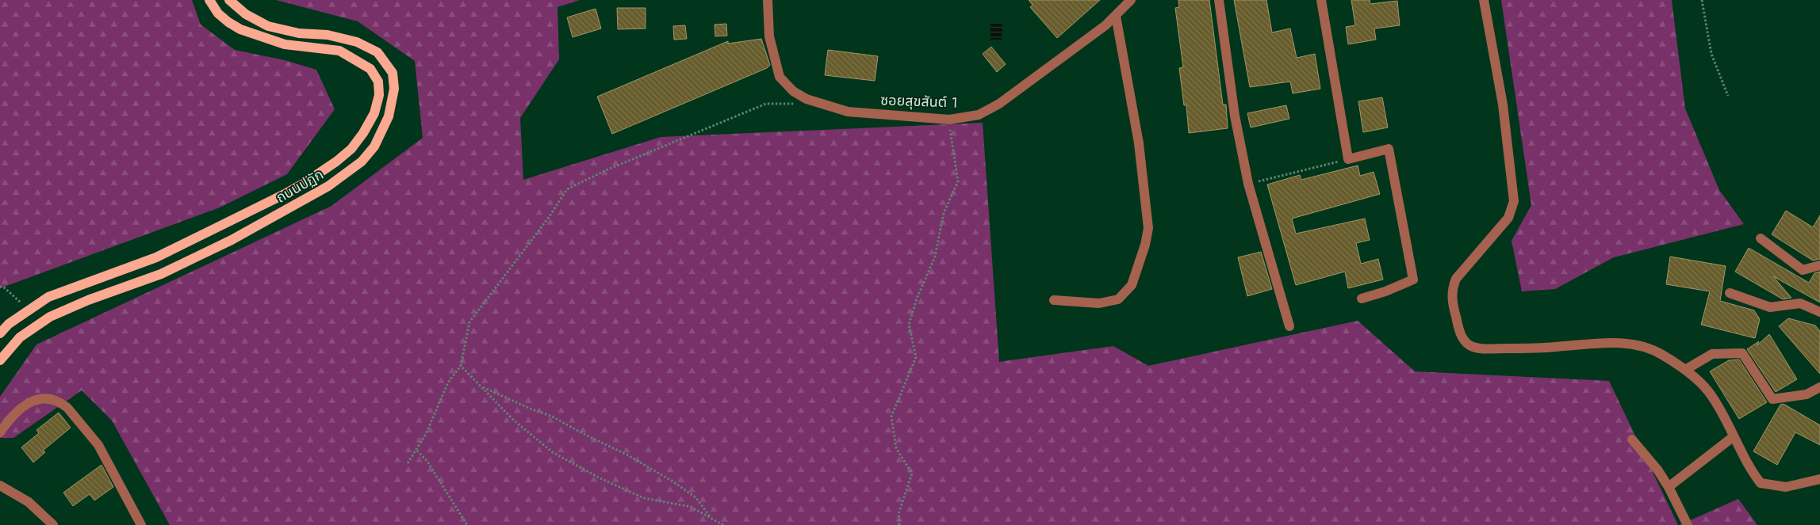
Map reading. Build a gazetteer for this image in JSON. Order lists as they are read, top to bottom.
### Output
{
  "streets": {
    "main road": ["ถนนปฏัก"],
    "street": ["ซอยสุขสันต์ 1"]
  }
}
